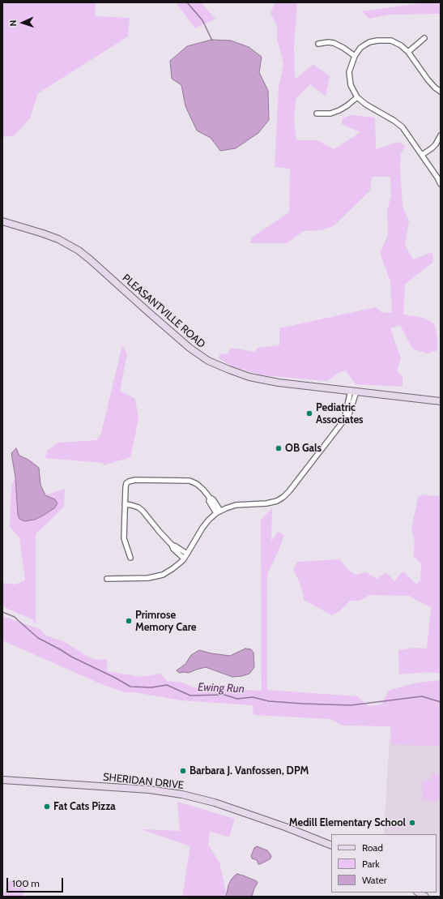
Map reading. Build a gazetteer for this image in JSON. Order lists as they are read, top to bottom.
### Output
{
  "streets": {
    "main road": ["PLEASANTVILLE ROAD", "SHERIDAN DRIVE"]
  },
  "water": ["Ewing Run"],
  "places": [
    "Pediatric Associates",
    "OB Gals",
    "Primrose Memory Care",
    "Barbara J. Vanfossen, DPM",
    "Fat Cats Pizza",
    "Medill Elementary School"
  ],
  "legend": ["Road", "Park", "Water"],
  "scale_bar": "100 m",
  "north": "left"
}
